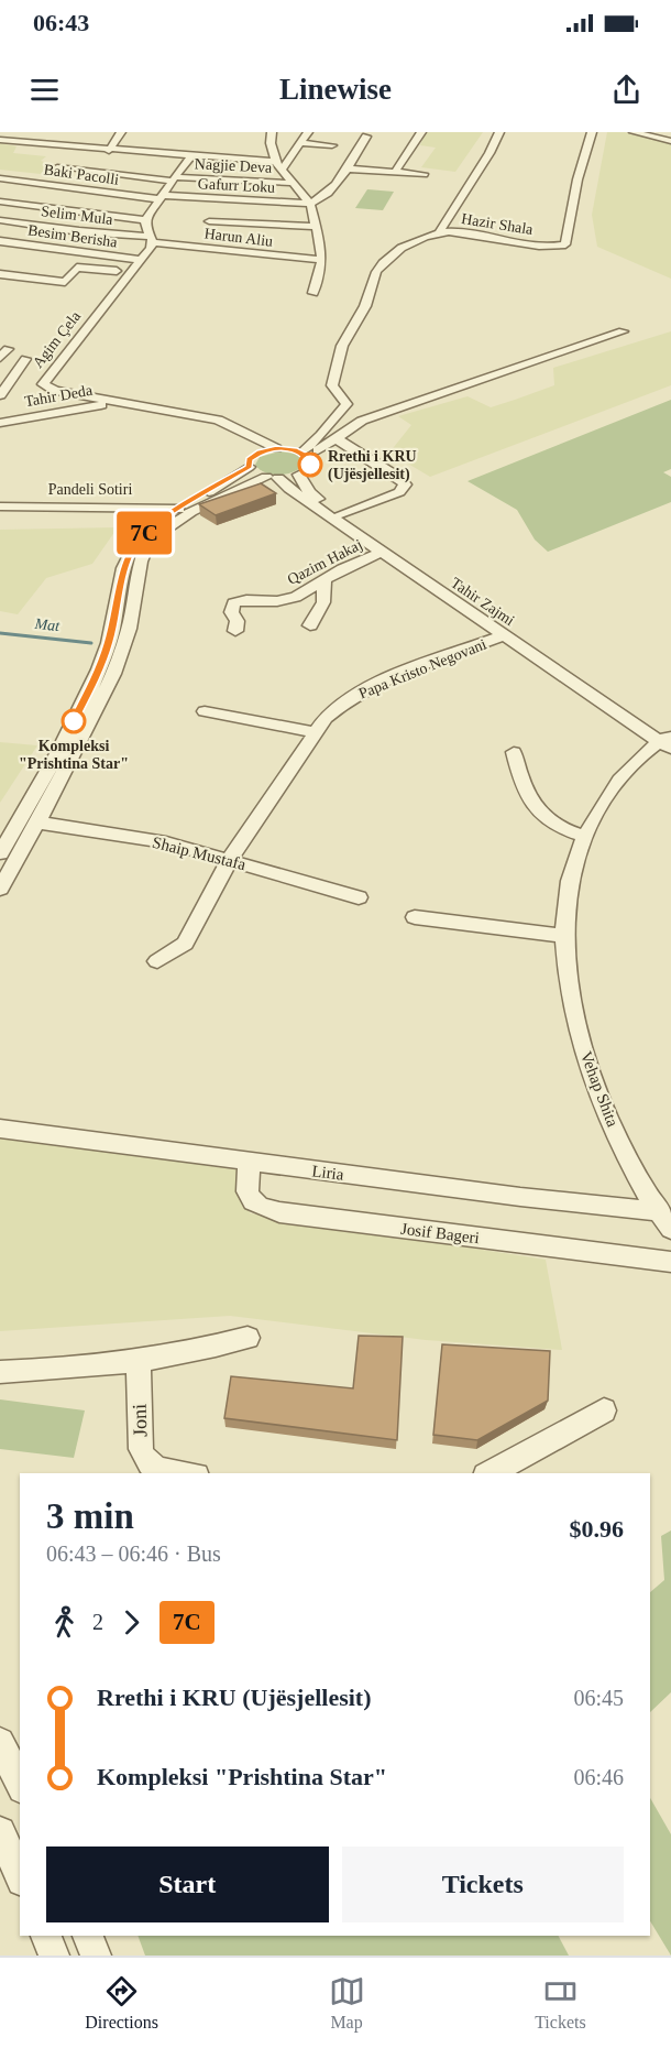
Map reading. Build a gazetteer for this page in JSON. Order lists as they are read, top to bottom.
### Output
{
  "streets": {
    "street": [
      "Nagjie Deva",
      "Baki Pacolli",
      "Gafurr Loku",
      "Selim Mula",
      "Hazir Shala",
      "Besim Berisha",
      "Harun Aliu",
      "Agim Çela",
      "Tahir Deda",
      "Pandeli Sotiri",
      "Qazim Hakaj",
      "Tahir Zajmi",
      "Papa Kristo Negovani",
      "Shaip Mustafa",
      "Vehap Shita",
      "Liria",
      "Josif Bageri",
      "Joni"
    ]
  },
  "crossings": [
    ["Baki Pacolli", "Gafurr Loku"],
    ["Selim Mula", "Harun Aliu"],
    ["Selim Mula", "Agim Çela"],
    ["Hazir Shala", "Agim Çela"],
    ["Hazir Shala", "Tahir Zajmi"],
    ["Besim Berisha", "Agim Çela"],
    ["Harun Aliu", "Agim Çela"],
    ["Agim Çela", "Tahir Deda"],
    ["Agim Çela", "Tahir Zajmi"],
    ["Qazim Hakaj", "Tahir Zajmi"],
    ["Tahir Zajmi", "Papa Kristo Negovani"],
    ["Tahir Zajmi", "Vehap Shita"],
    ["Papa Kristo Negovani", "Shaip Mustafa"],
    ["Vehap Shita", "Liria"],
    ["Liria", "Josif Bageri"]
  ],
  "water": ["Mat"],
  "places": ["Rrethi i KRU (Ujësjellesit)", "Kompleksi \"Prishtina Star\""],
  "lines": ["bus line 7C"],
  "page": {
    "status": "06:43",
    "header": "Linewise",
    "on_map": "7C",
    "heading": ["3 min", "06:43 – 06:46 · Bus", "$0.96"],
    "legs": ["2", "7C"],
    "list": [
      {
        "name": "Rrethi i KRU (Ujësjellesit)",
        "value": "06:45"
      },
      {
        "name": "Kompleksi \"Prishtina Star\"",
        "value": "06:46"
      }
    ],
    "buttons": ["Start", "Tickets"],
    "tabs": ["Directions", "Map", "Tickets"]
  }
}
